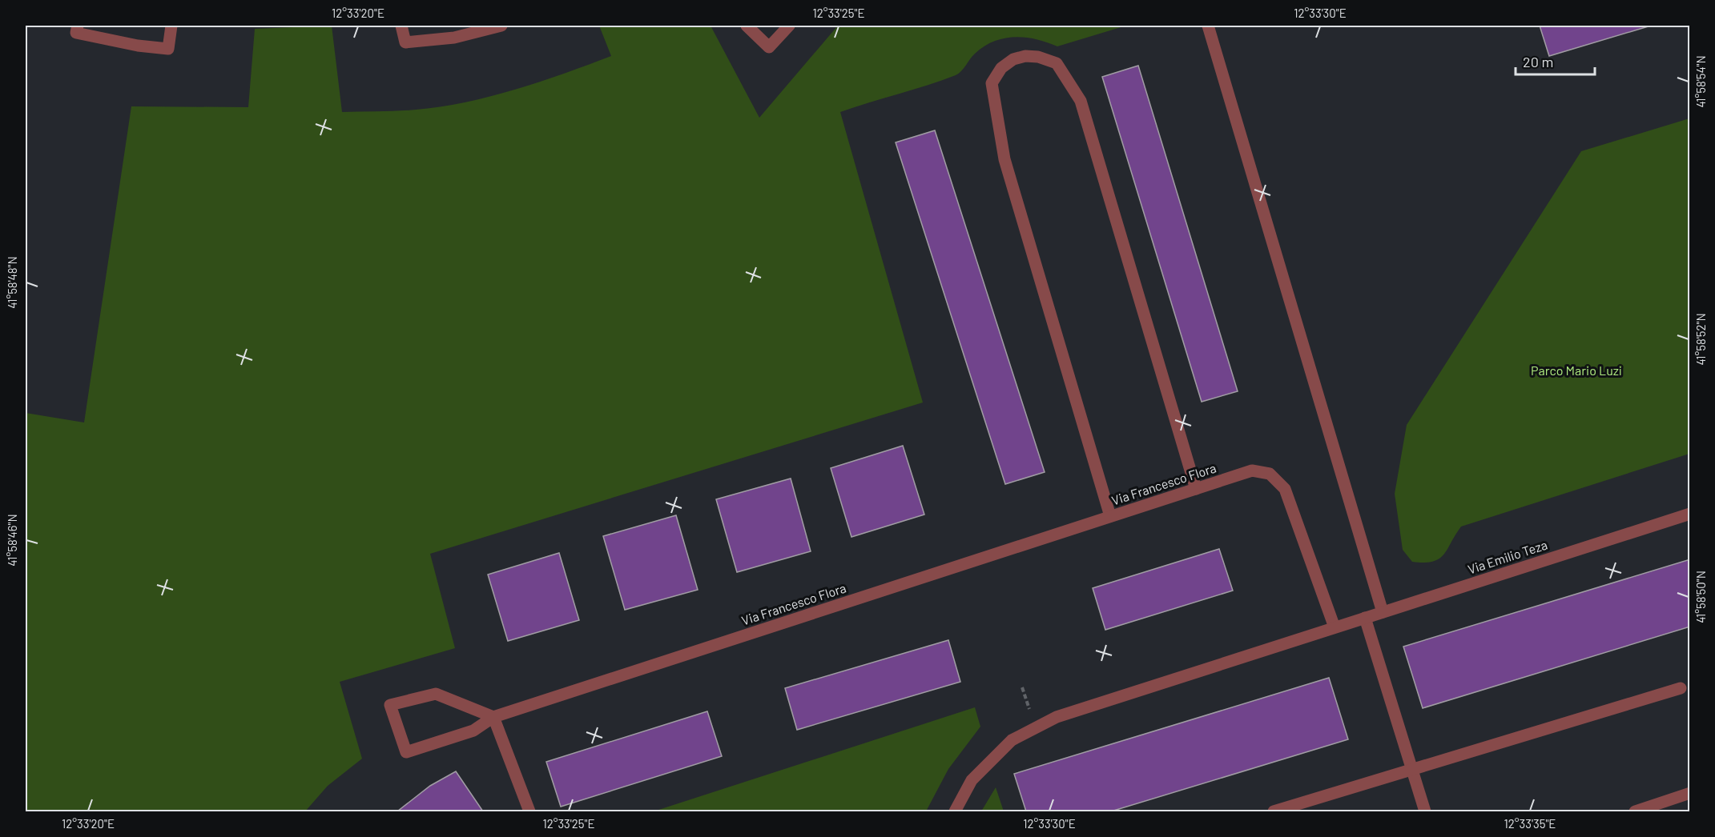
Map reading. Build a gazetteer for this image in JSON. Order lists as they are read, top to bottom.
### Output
{
  "streets": {
    "street": ["Via Francesco Flora", "Via Emilio Teza"]
  },
  "crossings": [
    ["Via Francesco Flora", "Via Emilio Teza"]
  ],
  "parks": ["Parco Mario Luzi"],
  "scale_bar": "20 m",
  "coordinates": [
    "12°33'20\"E",
    "12°33'25\"E",
    "12°33'30\"E",
    "41°58'54\"N",
    "41°58'48\"N",
    "41°58'52\"N",
    "41°58'46\"N",
    "41°58'50\"N",
    "12°33'35\"E"
  ]
}
